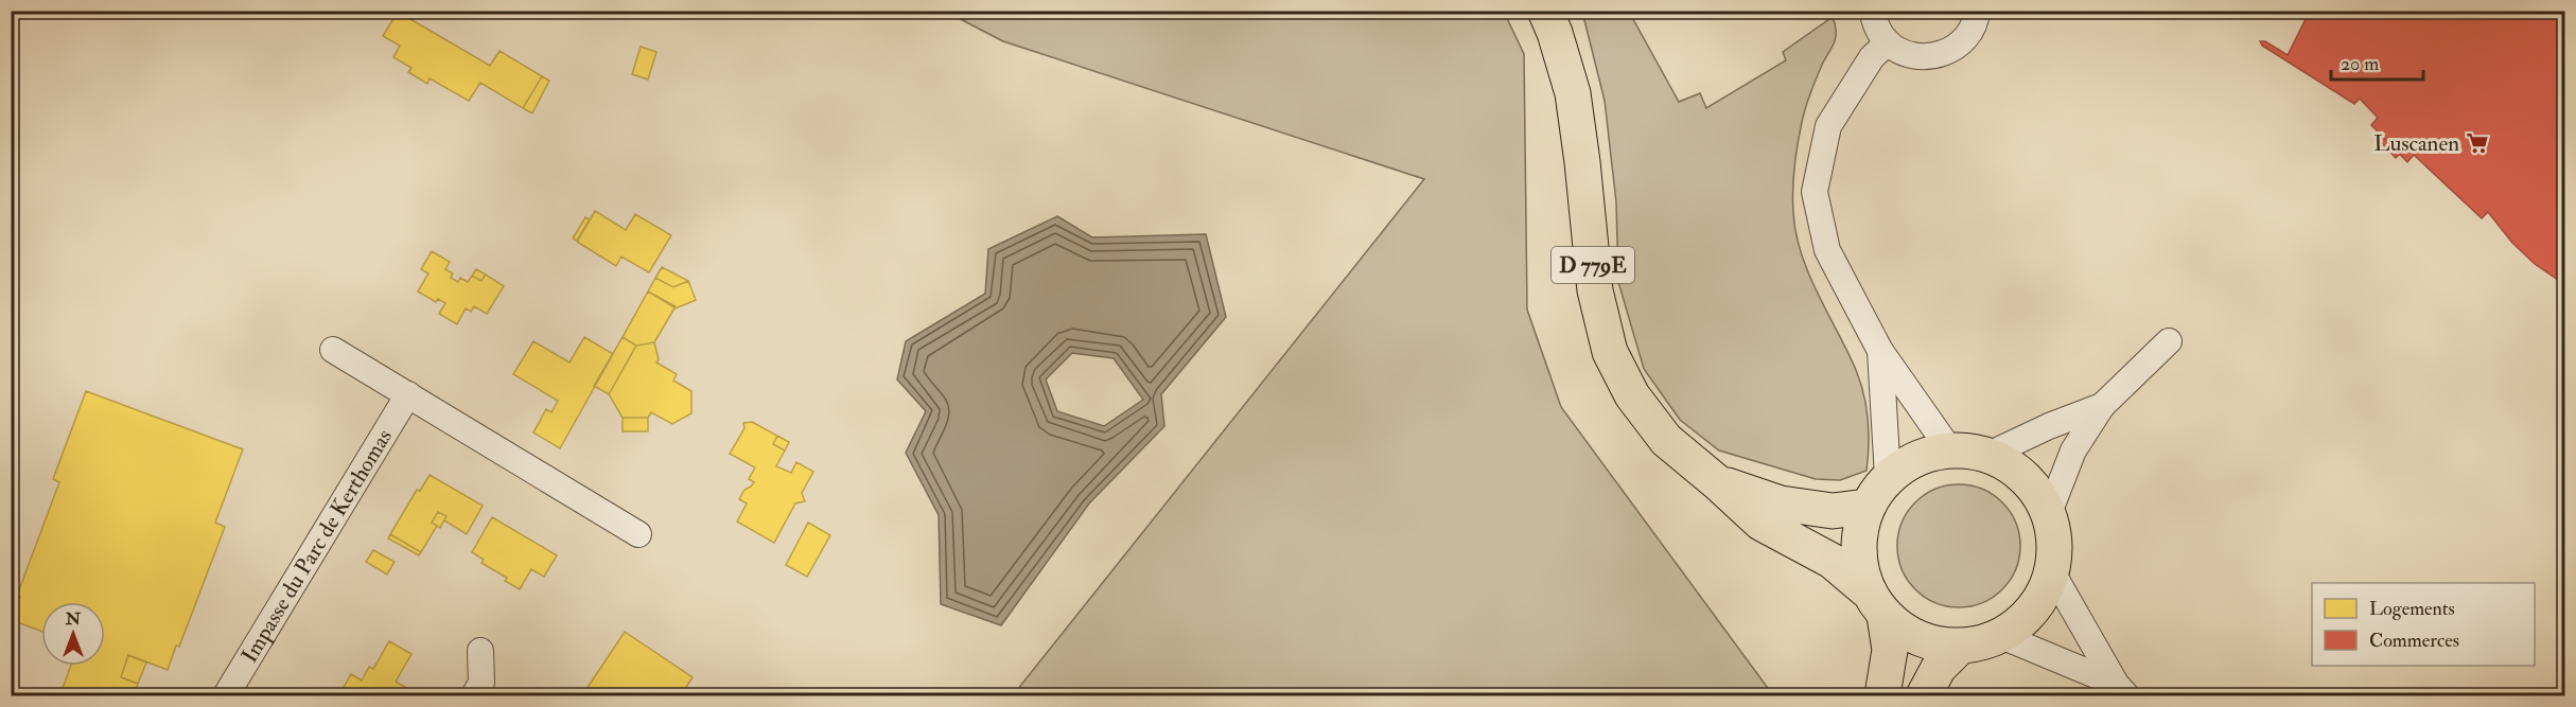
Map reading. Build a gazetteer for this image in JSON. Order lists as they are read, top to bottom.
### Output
{
  "streets": {
    "main road": ["D 779E"],
    "street": ["Impasse du Parc de Kerthomas"]
  },
  "places": {
    "supermarket": ["Luscanen"]
  },
  "legend": ["Logements", "Commerces"],
  "scale_bar": "20 m",
  "north": "top"
}
